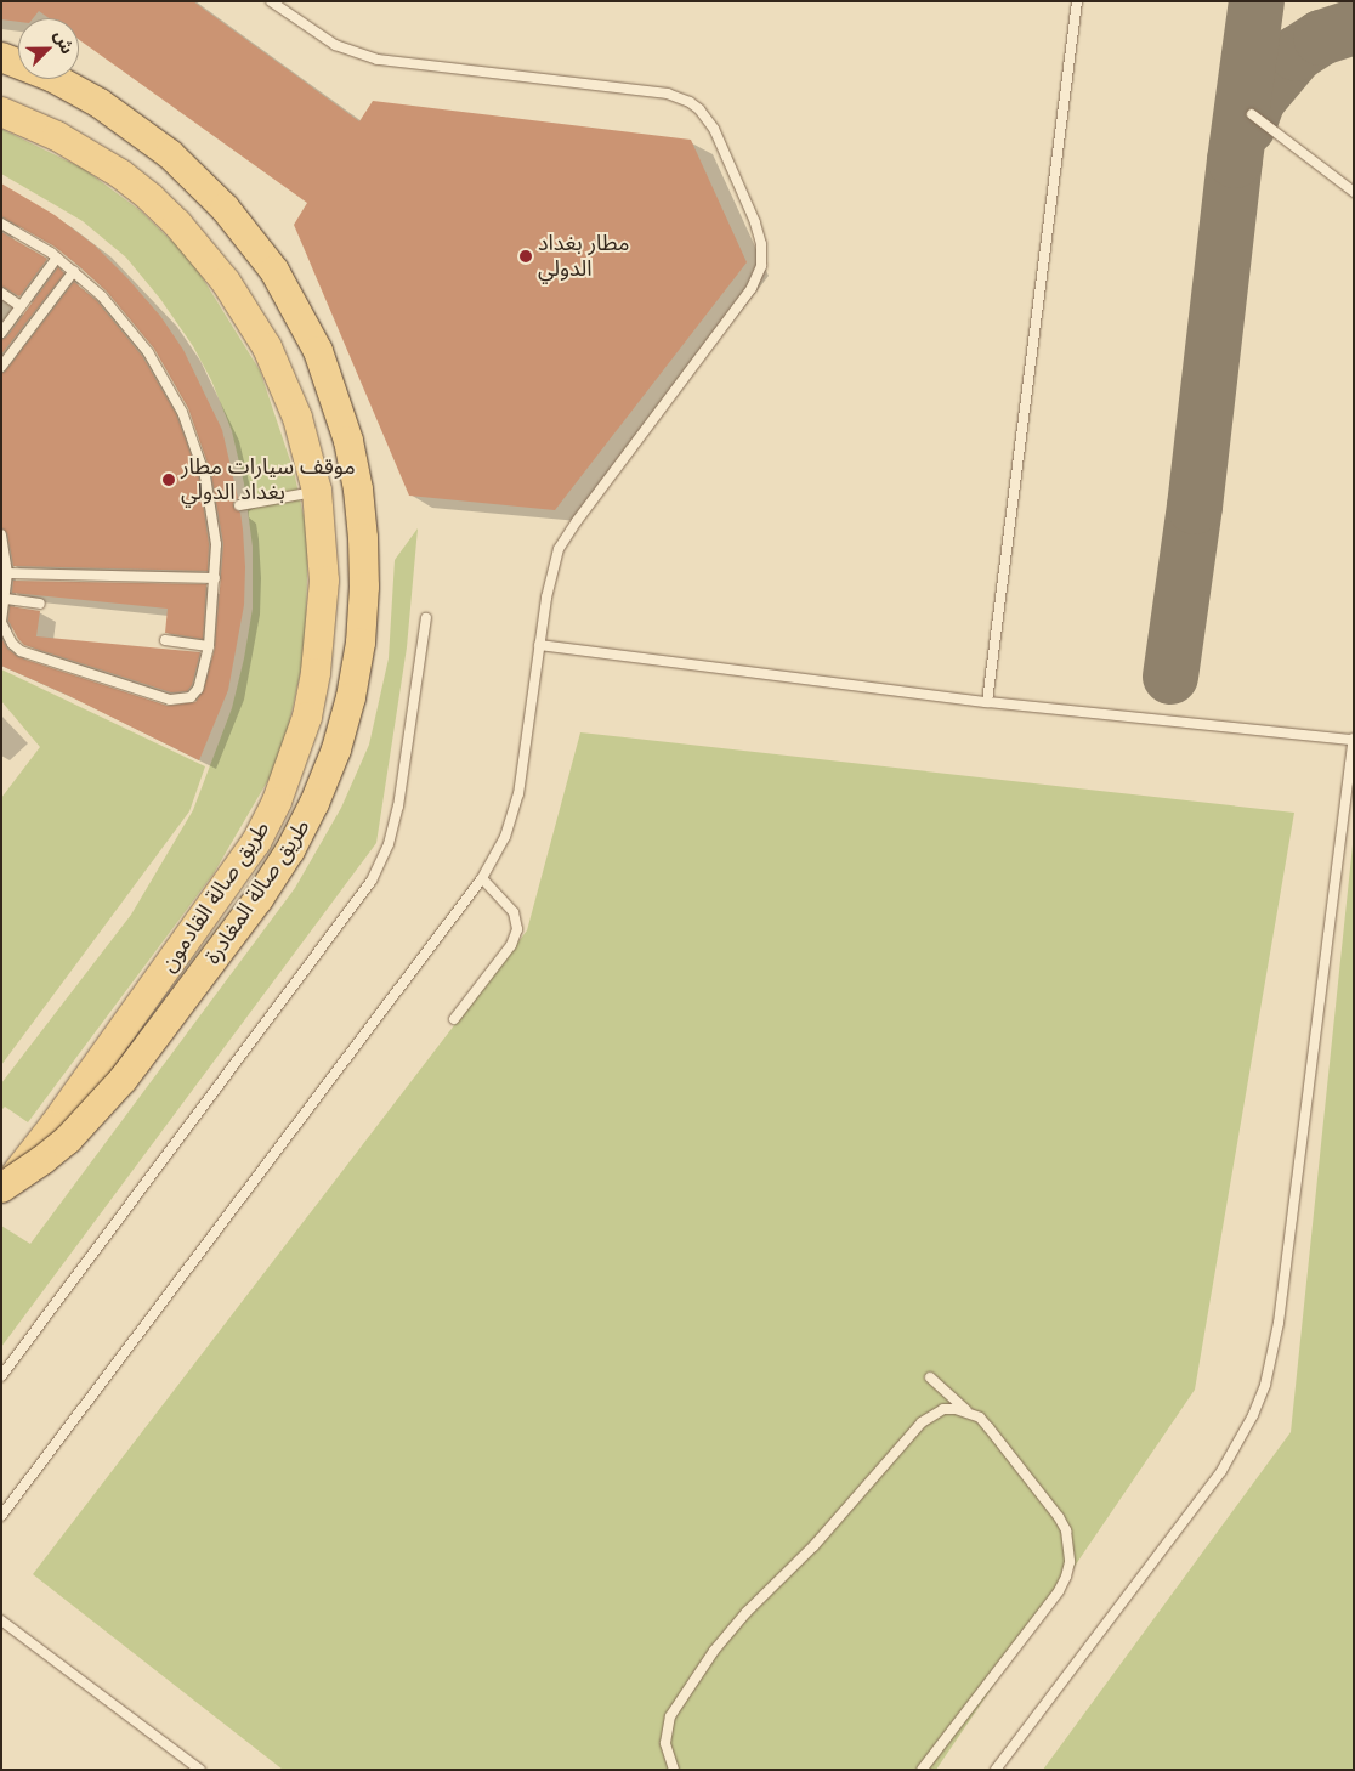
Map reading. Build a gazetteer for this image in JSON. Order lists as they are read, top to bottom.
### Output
{
  "streets": {
    "main road": ["طريق صالة المغادرة", "طريق صالة القادمون"]
  },
  "crossings": [
    ["طريق صالة المغادرة", "طريق صالة القادمون"]
  ],
  "places": ["مطار بغداد الدولي", "موقف سيارات مطار بغداد الدولي"],
  "north": "top right"
}
